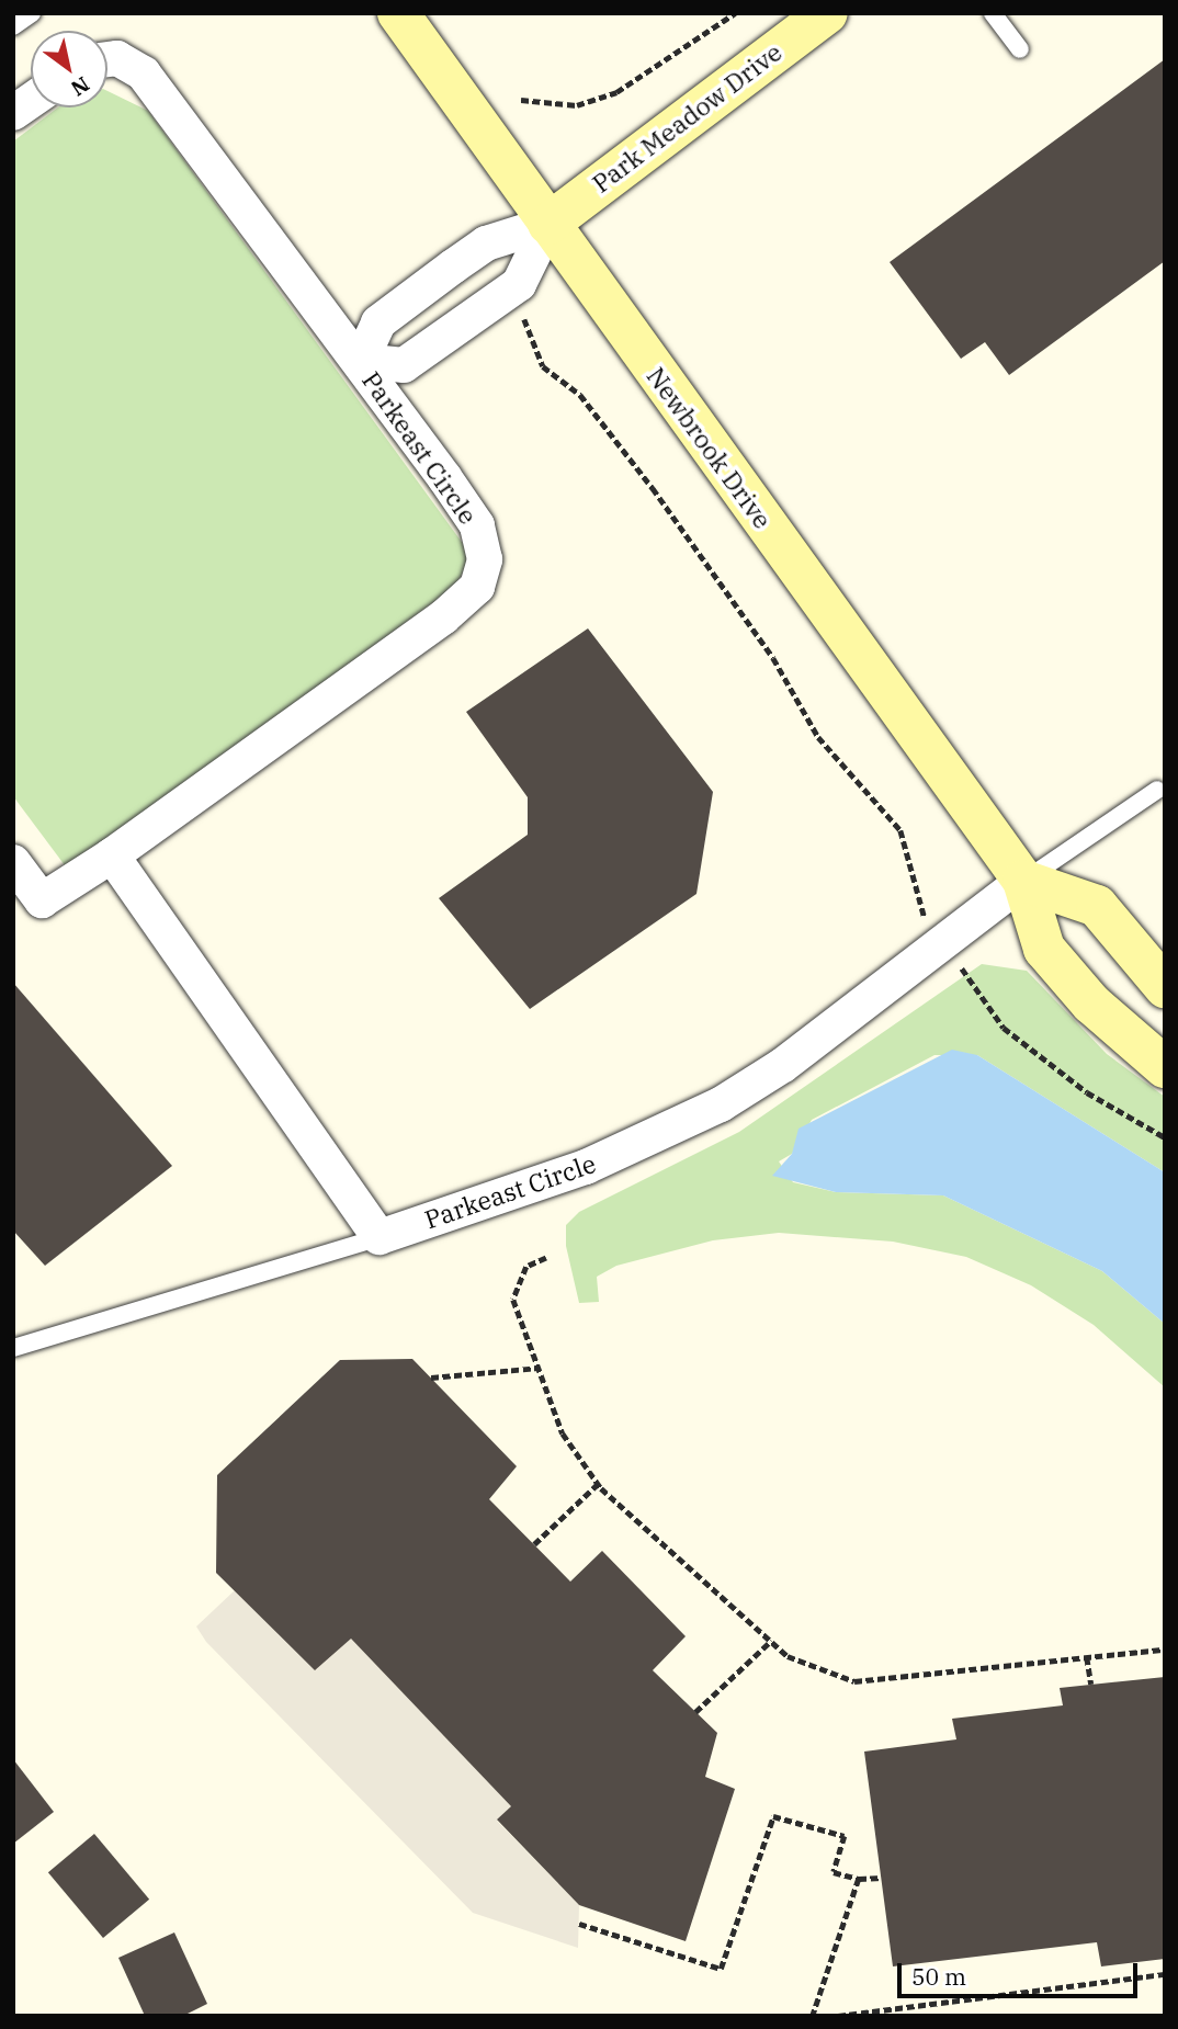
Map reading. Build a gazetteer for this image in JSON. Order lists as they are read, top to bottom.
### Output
{
  "streets": {
    "street": ["Park Meadow Drive", "Parkeast Circle", "Newbrook Drive"]
  },
  "crossings": [
    ["Park Meadow Drive", "Parkeast Circle"],
    ["Park Meadow Drive", "Newbrook Drive"],
    ["Parkeast Circle", "Newbrook Drive"]
  ],
  "scale_bar": "50 m",
  "north": "bottom right"
}
